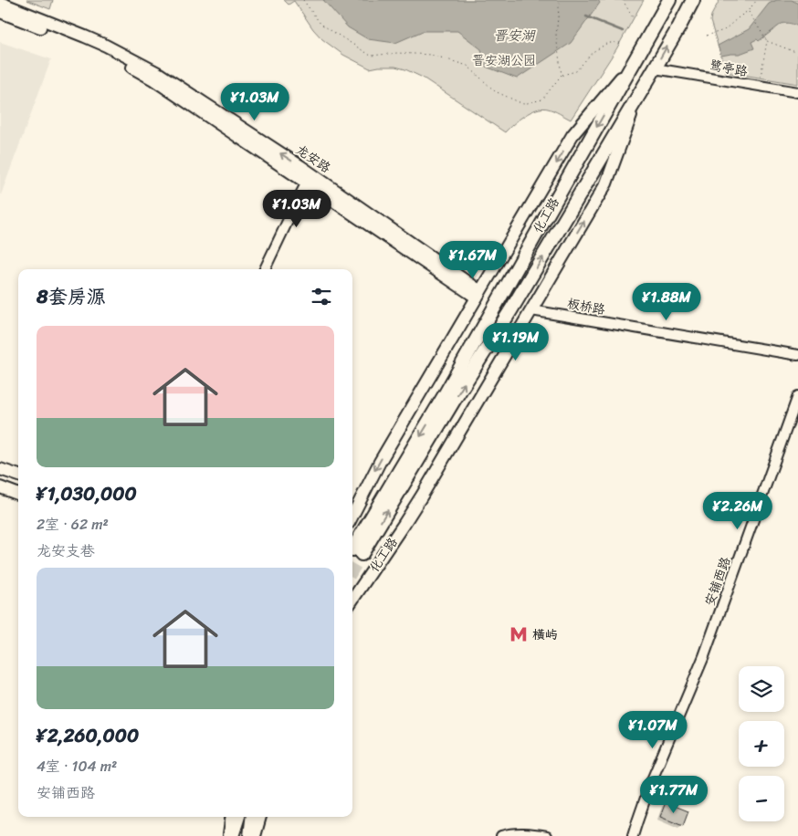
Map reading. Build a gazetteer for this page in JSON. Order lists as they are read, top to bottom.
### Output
{
  "streets": {
    "highway": ["化工路"],
    "main road": ["龙安路"],
    "street": ["鹭亭路", "板桥路", "安铺西路"]
  },
  "crossings": [
    ["鹭亭路", "化工路"],
    ["化工路", "板桥路"]
  ],
  "water": ["晋安湖"],
  "parks": ["晋安湖公园"],
  "places": {
    "metro station": ["横屿"]
  },
  "page": {
    "price": [
      "¥1.03M",
      "¥1.03M",
      "¥1.67M",
      "¥1.88M",
      "¥1.19M",
      "¥2.26M",
      "¥1.07M",
      "¥1.77M"
    ],
    "heading": "8套房源",
    "list": [
      {
        "name": "¥1,030,000",
        "note": "2室 · 62 m² · 龙安支巷"
      },
      {
        "name": "¥2,260,000",
        "note": "4室 · 104 m² · 安铺西路"
      }
    ],
    "map_buttons": ["+", "−"]
  }
}
